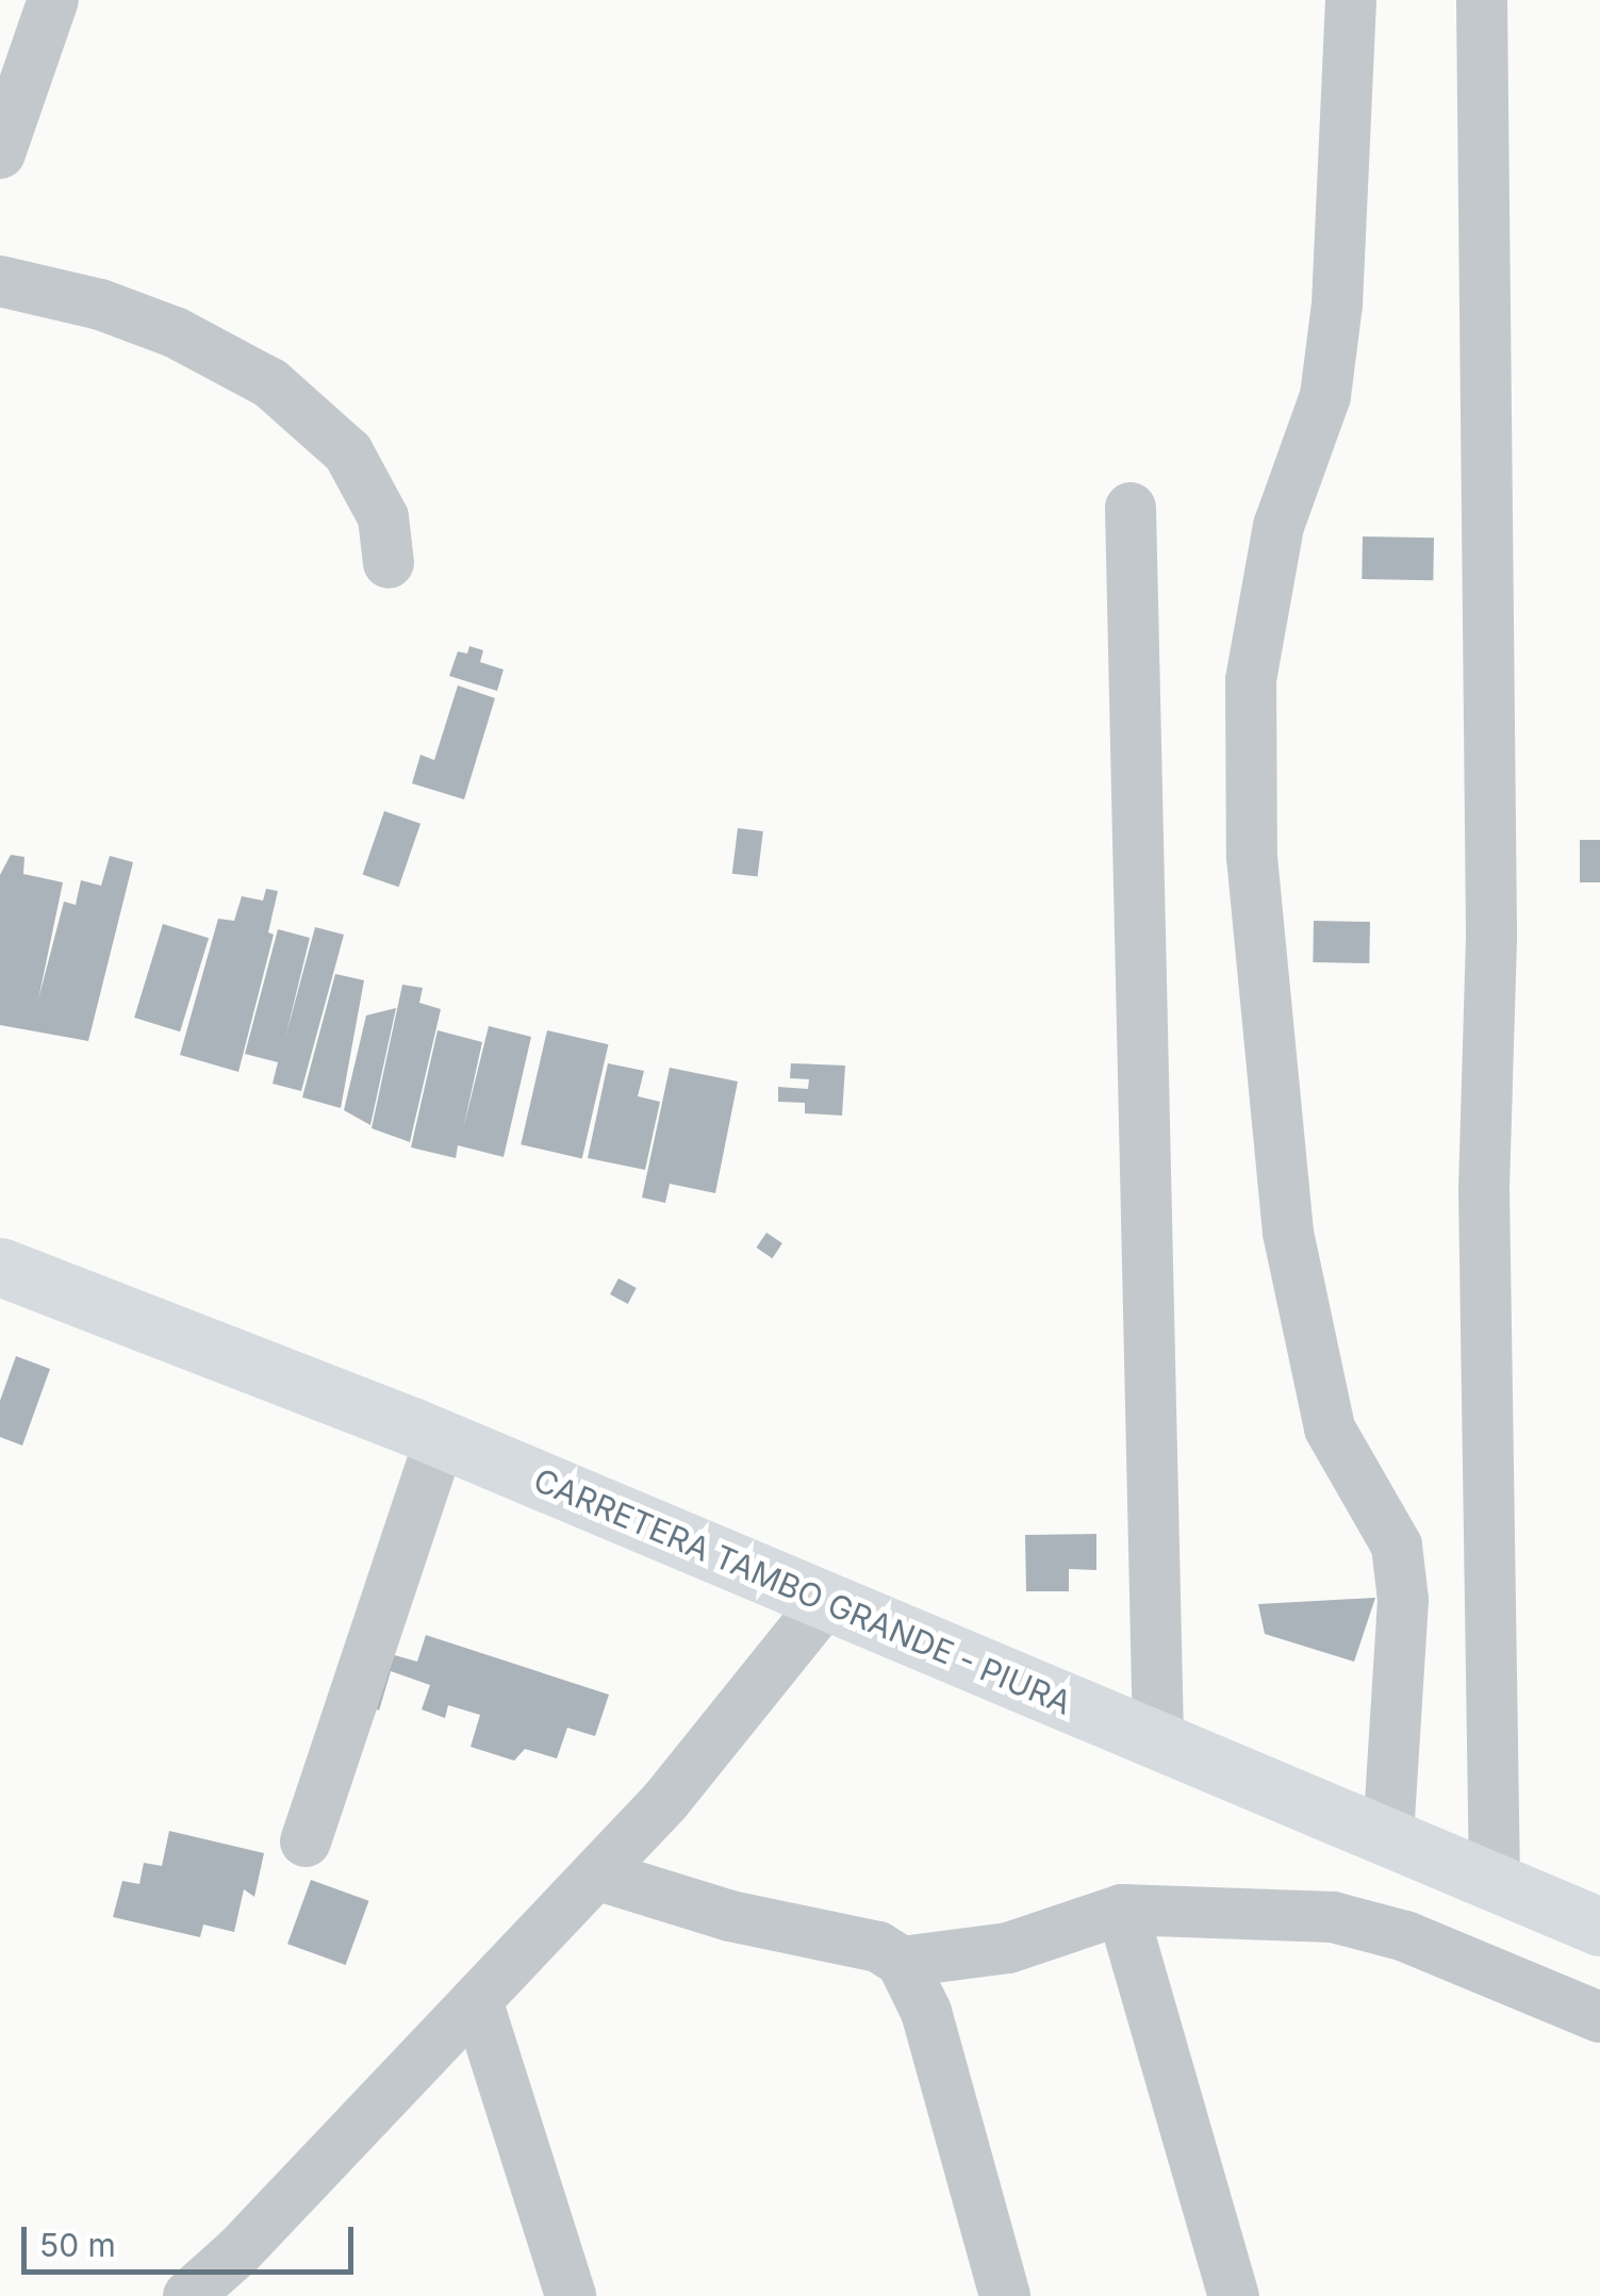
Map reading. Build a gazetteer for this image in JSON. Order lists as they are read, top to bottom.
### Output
{
  "streets": {
    "main road": ["CARRETERA TAMBO GRANDE - PIURA"]
  },
  "scale_bar": "50 m"
}
